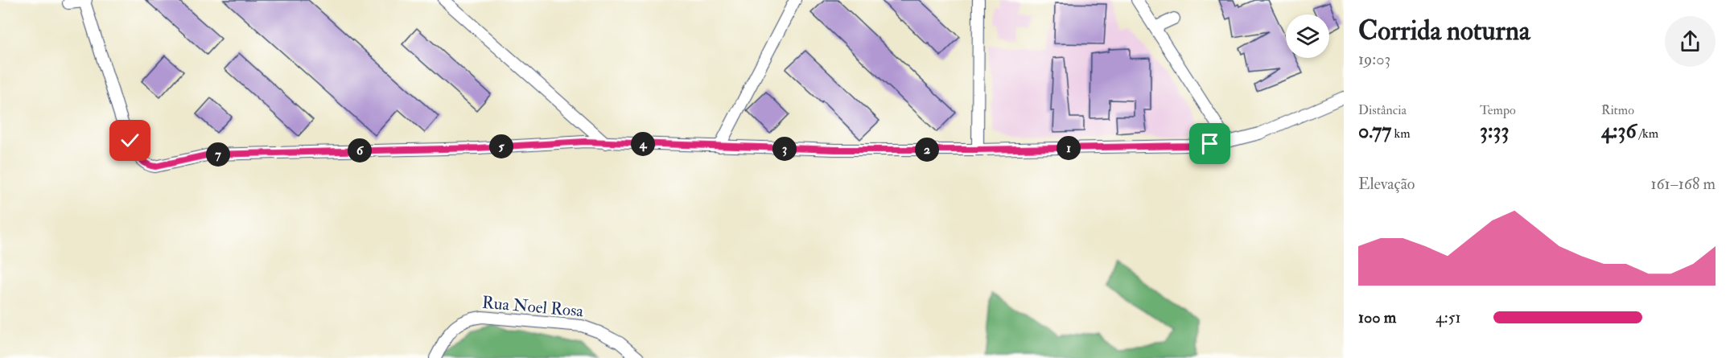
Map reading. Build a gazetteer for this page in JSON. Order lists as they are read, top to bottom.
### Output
{
  "streets": {
    "street": ["Rua Noel Rosa"]
  },
  "page": {
    "heading": ["Corrida noturna", "19:03"],
    "stats": [
      ["Distância", "0.77 km"],
      ["Tempo", "3:33"],
      ["Ritmo", "4:36 /km"]
    ],
    "pins": [
      "4",
      "5",
      "1",
      "3",
      "2",
      "6",
      "7"
    ],
    "chart": ["Elevação", "161–168 m"],
    "list": [
      {
        "name": "100 m",
        "note": "4:51"
      }
    ]
  }
}
